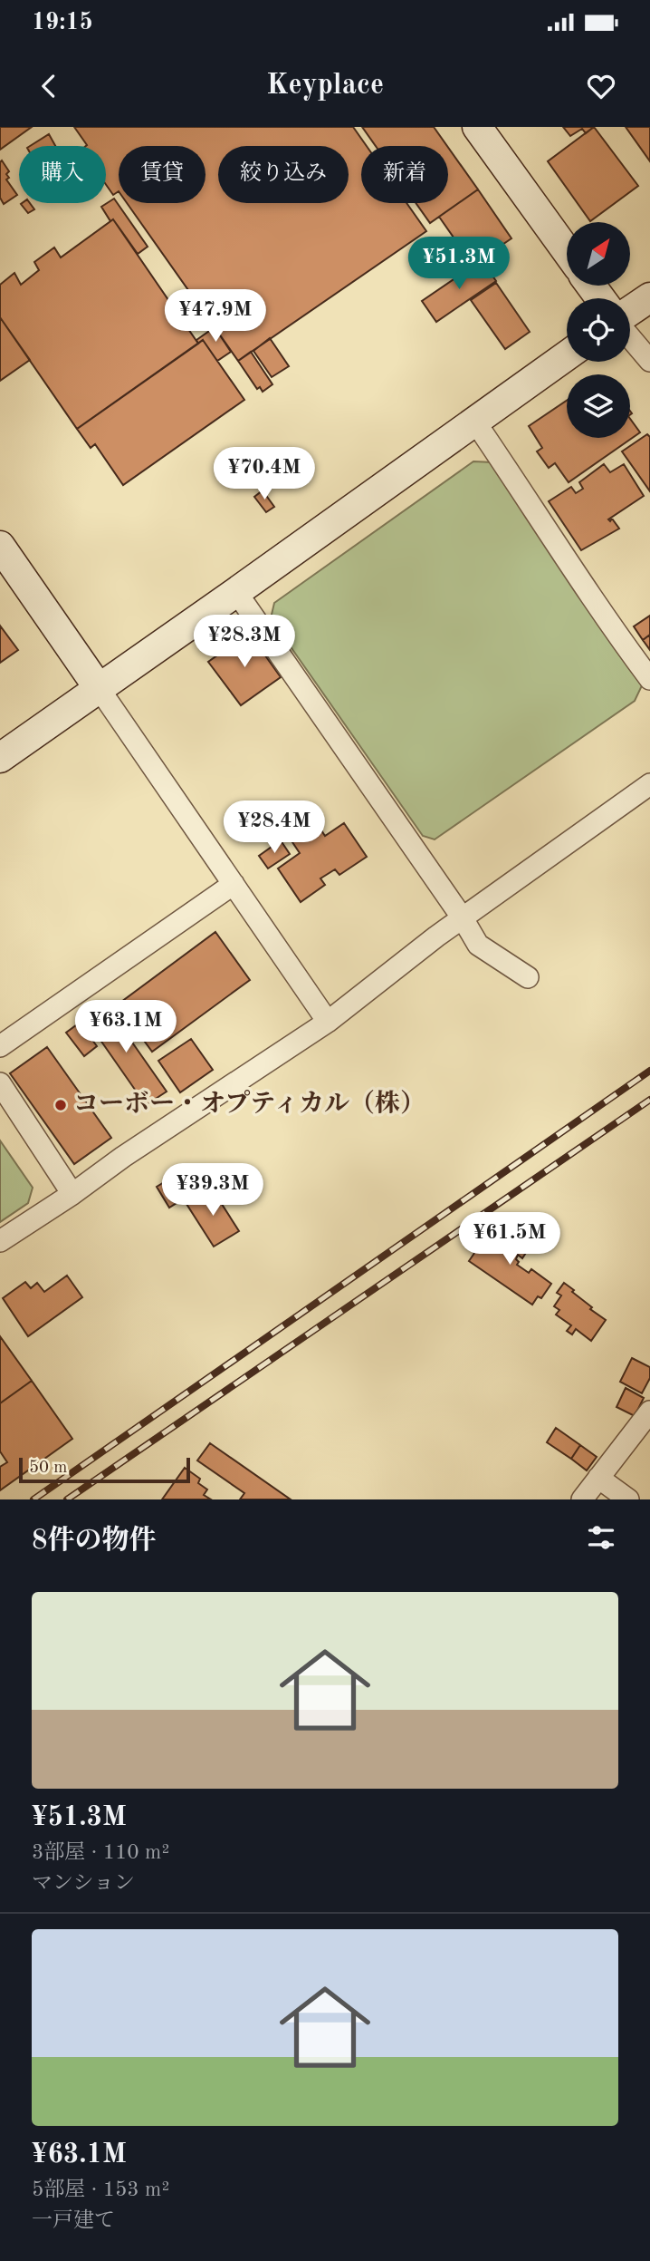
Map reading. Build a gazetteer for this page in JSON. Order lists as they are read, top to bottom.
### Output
{
  "places": ["コーボー・オプティカル（株）"],
  "scale_bar": "50 m",
  "north": "top right",
  "page": {
    "status": "19:15",
    "header": "Keyplace",
    "chip": [
      "購入",
      "賃貸",
      "絞り込み",
      "新着"
    ],
    "price": [
      "¥51.3M",
      "¥47.9M",
      "¥70.4M",
      "¥28.3M",
      "¥28.4M",
      "¥63.1M",
      "¥39.3M",
      "¥61.5M"
    ],
    "scale": "50 m",
    "heading": "8件の物件",
    "list": [
      {
        "name": "¥51.3M",
        "note": "3部屋 · 110 m² · マンション"
      },
      {
        "name": "¥63.1M",
        "note": "5部屋 · 153 m² · 一戸建て"
      }
    ]
  }
}
